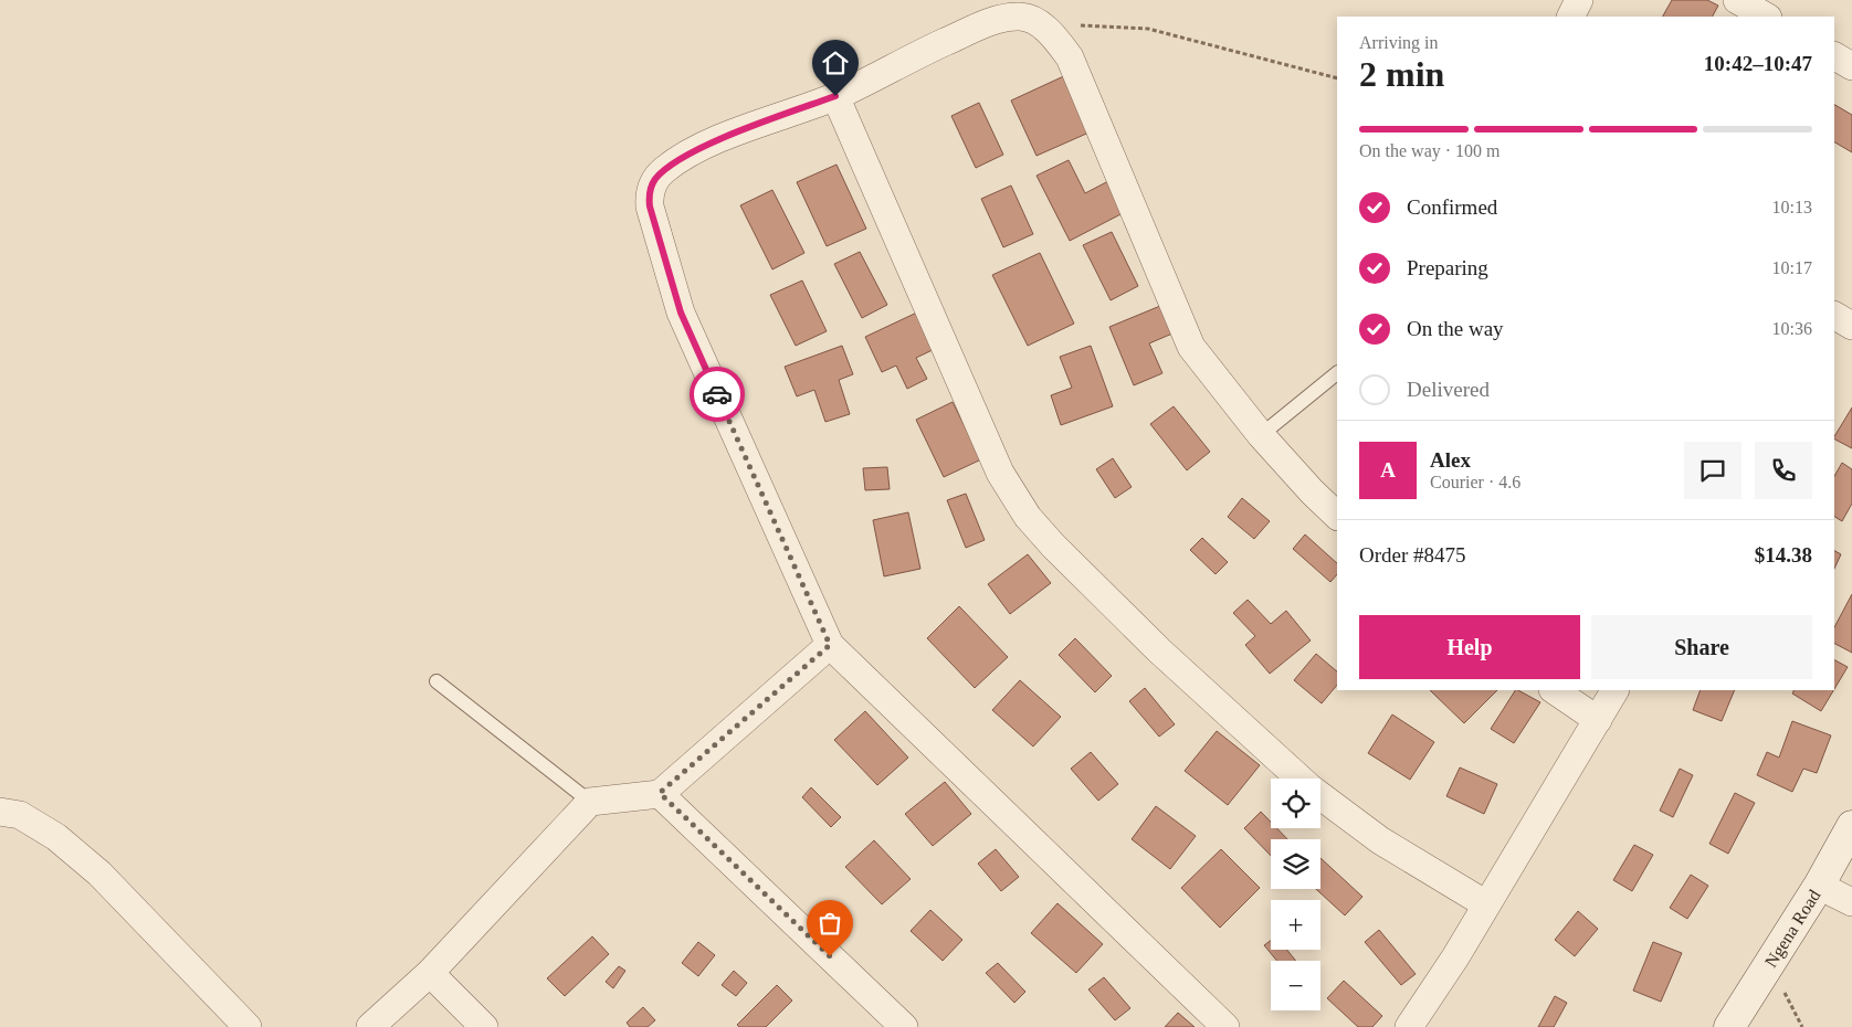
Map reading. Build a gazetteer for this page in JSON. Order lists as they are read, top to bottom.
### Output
{
  "streets": {
    "street": ["Ngena Road"]
  },
  "page": {
    "heading": ["2 min", "Arriving in", "10:42–10:47"],
    "panel": [
      "Alex",
      "Courier · 4.6",
      "Order #8475",
      "$14.38"
    ],
    "bar": "On the way · 100 m",
    "list": [
      ["Confirmed", "10:13"],
      ["Preparing", "10:17"],
      ["On the way", "10:36"],
      "Delivered"
    ],
    "round": "A",
    "buttons": ["Help", "Share"],
    "map_buttons": ["+", "−"]
  }
}
